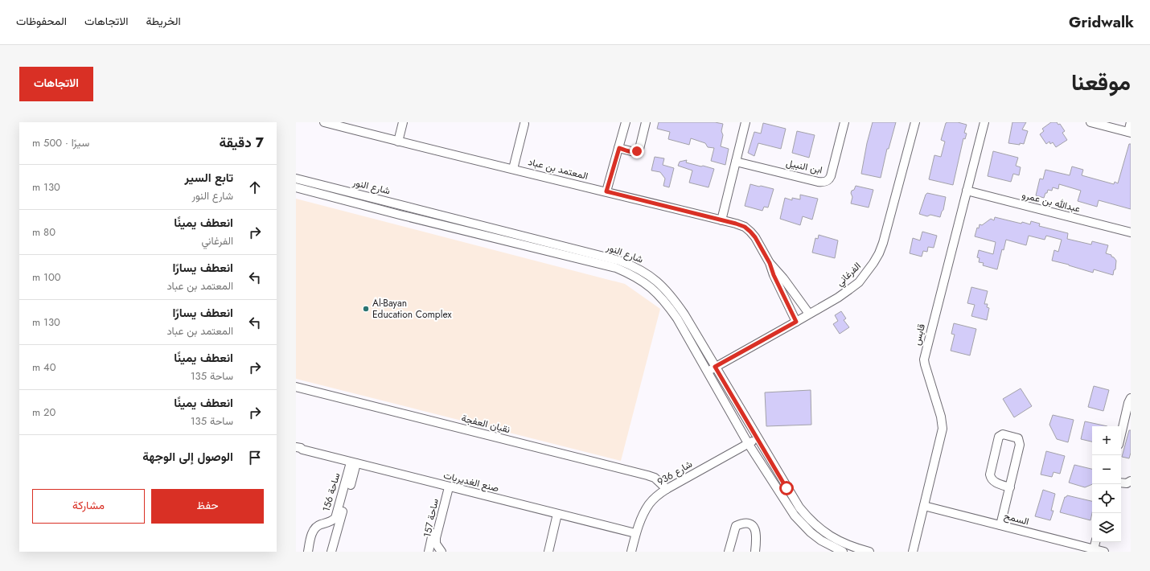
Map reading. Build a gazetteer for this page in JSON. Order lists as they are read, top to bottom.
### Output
{
  "streets": {
    "street": [
      "ابن النبيل",
      "المعتمد بن عباد",
      "شارع النور",
      "عبدالله بن عمرو",
      "الفرغاني",
      "قابس",
      "نقيان العفجة",
      "شارع 936",
      "صنع الغديريات",
      "ساحة 156",
      "ساحة 157",
      "السمح"
    ]
  },
  "crossings": [
    ["المعتمد بن عباد", "الفرغاني"],
    ["شارع النور", "الفرغاني"],
    ["شارع النور", "شارع 936"],
    ["عبدالله بن عمرو", "قابس"],
    ["قابس", "السمح"],
    ["نقيان العفجة", "شارع 936"],
    ["شارع 936", "صنع الغديريات"],
    ["صنع الغديريات", "ساحة 156"],
    ["صنع الغديريات", "ساحة 157"]
  ],
  "places": ["Al-Bayan Education Complex"],
  "page": {
    "header": "Gridwalk",
    "nav": ["الخريطة", "الاتجاهات", "المحفوظات"],
    "title": "موقعنا",
    "buttons": [
      "الاتجاهات",
      ["حفظ", "مشاركة"]
    ],
    "heading": ["7 دقيقة", "سيرًا · 500 m"],
    "list": [
      ["تابع السير", "شارع النور", "130 m"],
      ["انعطف يمينًا", "الفرغاني", "80 m"],
      ["انعطف يسارًا", "المعتمد بن عباد", "100 m"],
      ["انعطف يسارًا", "المعتمد بن عباد", "130 m"],
      ["انعطف يمينًا", "ساحة 135", "40 m"],
      ["انعطف يمينًا", "ساحة 135", "20 m"],
      "الوصول إلى الوجهة"
    ],
    "map_buttons": ["+", "−"]
  }
}
